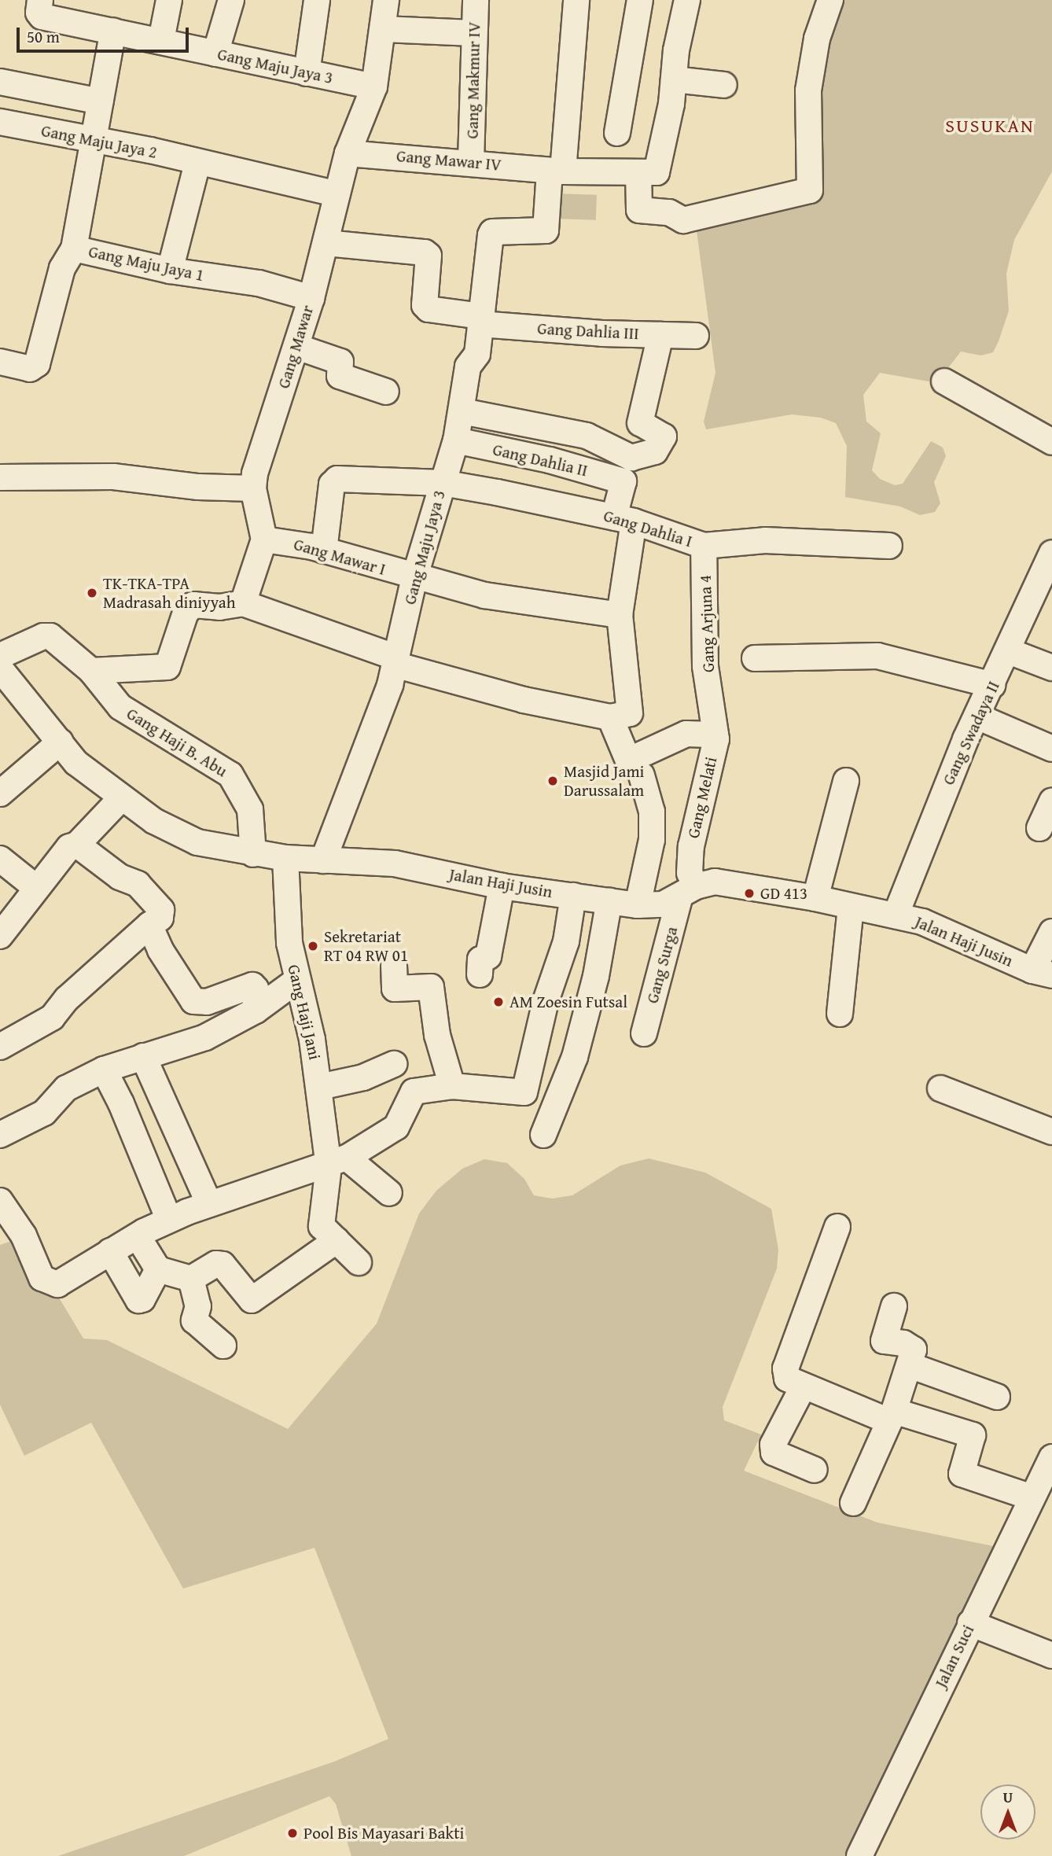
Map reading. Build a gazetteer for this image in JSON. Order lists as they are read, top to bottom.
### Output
{
  "streets": {
    "street": [
      "Gang Maju Jaya 3",
      "Gang Makmur IV",
      "Gang Maju Jaya 2",
      "Gang Mawar IV",
      "Gang Maju Jaya 1",
      "Gang Dahlia III",
      "Gang Mawar",
      "Gang Dahlia II",
      "Gang Dahlia I",
      "Gang Mawar I",
      "Gang Arjuna 4",
      "Gang Swadaya II",
      "Gang Haji B. Abu",
      "Gang Melati",
      "Jalan Haji Jusin",
      "Gang Surga",
      "Gang Haji Jani",
      "Jalan Suci"
    ]
  },
  "crossings": [
    ["Gang Maju Jaya 3", "Gang Mawar IV"],
    ["Gang Maju Jaya 3", "Gang Dahlia III"],
    ["Gang Maju Jaya 3", "Gang Dahlia II"],
    ["Gang Maju Jaya 3", "Gang Dahlia I"],
    ["Gang Maju Jaya 3", "Gang Mawar I"],
    ["Gang Maju Jaya 3", "Jalan Haji Jusin"],
    ["Gang Makmur IV", "Gang Mawar IV"],
    ["Gang Maju Jaya 2", "Gang Mawar"],
    ["Gang Mawar IV", "Gang Mawar"],
    ["Gang Maju Jaya 1", "Gang Mawar"],
    ["Gang Dahlia III", "Gang Mawar"],
    ["Gang Mawar", "Gang Mawar I"],
    ["Gang Dahlia II", "Gang Dahlia I"],
    ["Gang Dahlia I", "Gang Mawar I"],
    ["Gang Dahlia I", "Gang Arjuna 4"],
    ["Gang Arjuna 4", "Gang Melati"],
    ["Gang Swadaya II", "Jalan Haji Jusin"],
    ["Gang Haji B. Abu", "Jalan Haji Jusin"],
    ["Gang Melati", "Jalan Haji Jusin"],
    ["Gang Melati", "Gang Surga"],
    ["Jalan Haji Jusin", "Gang Surga"],
    ["Jalan Haji Jusin", "Gang Haji Jani"]
  ],
  "districts": ["SUSUKAN"],
  "places": [
    "TK-TKA-TPA Madrasah diniyyah",
    "Masjid Jami Darussalam",
    "GD 413",
    "Sekretariat RT 04 RW 01",
    "AM Zoesin Futsal",
    "Pool Bis Mayasari Bakti"
  ],
  "scale_bar": "50 m",
  "north": "top"
}
